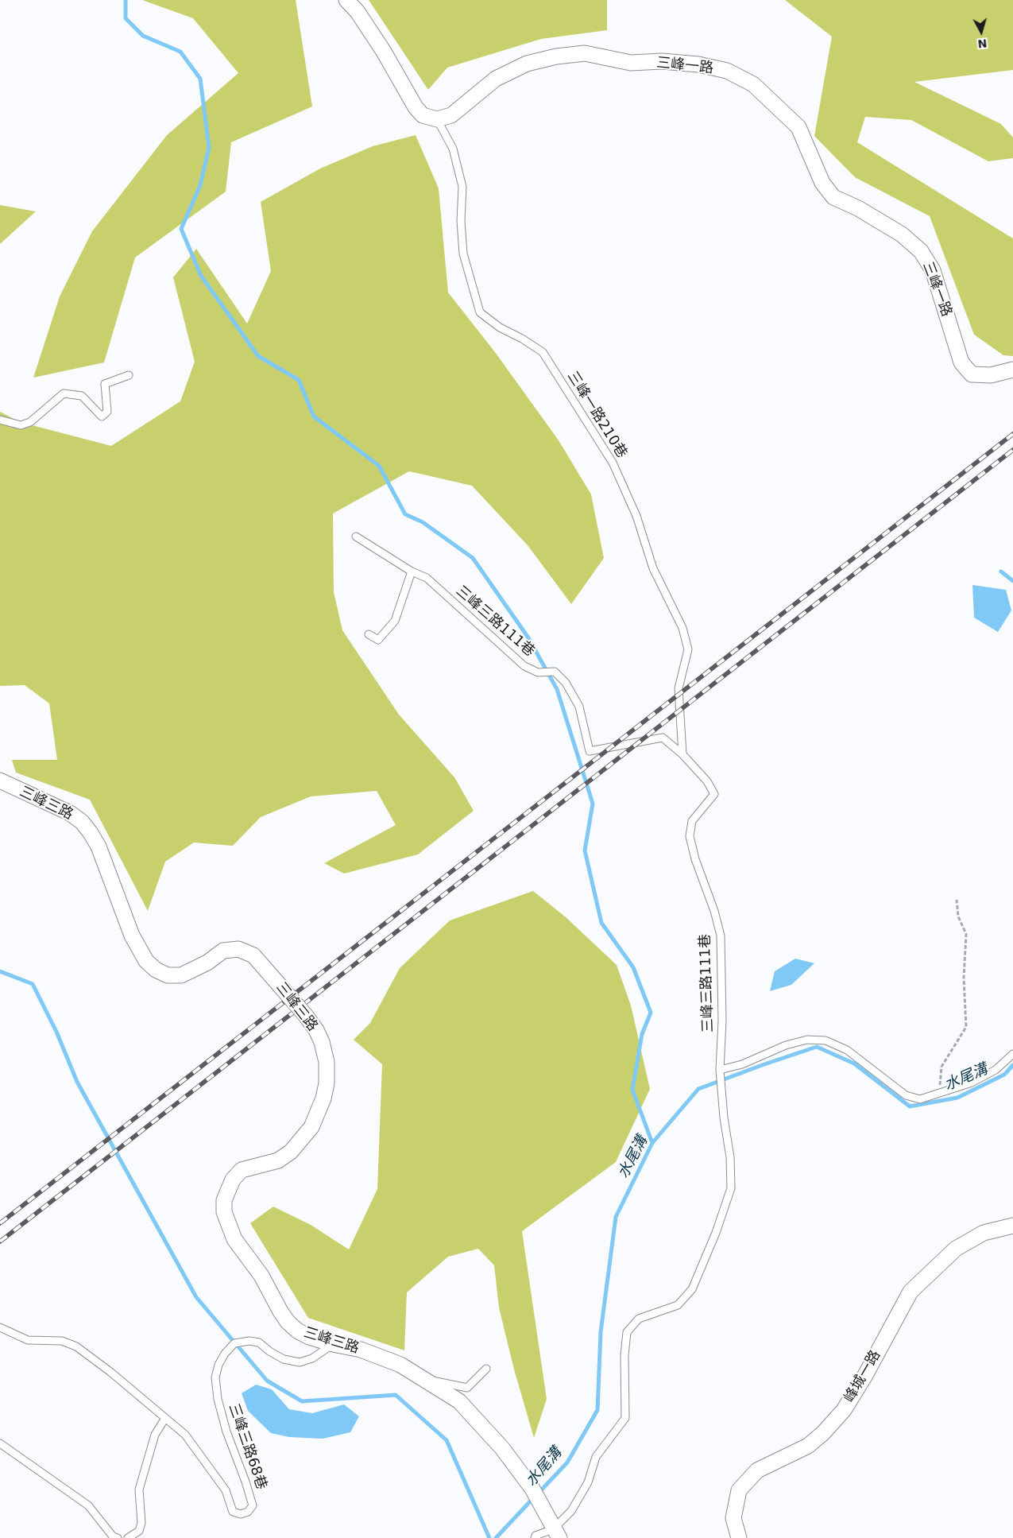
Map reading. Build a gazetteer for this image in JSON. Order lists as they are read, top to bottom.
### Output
{
  "streets": {
    "street": ["三峰一路", "三峰三路", "峰城一路"],
    "lane": ["三峰一路210巷", "三峰三路111巷", "三峰三路68巷"]
  },
  "crossings": [
    ["三峰一路", "三峰一路210巷"],
    ["三峰一路210巷", "三峰三路111巷"],
    ["三峰三路111巷", "三峰三路"],
    ["三峰三路", "三峰三路68巷"]
  ],
  "water": ["水尾溝"],
  "north": "bottom"
}
